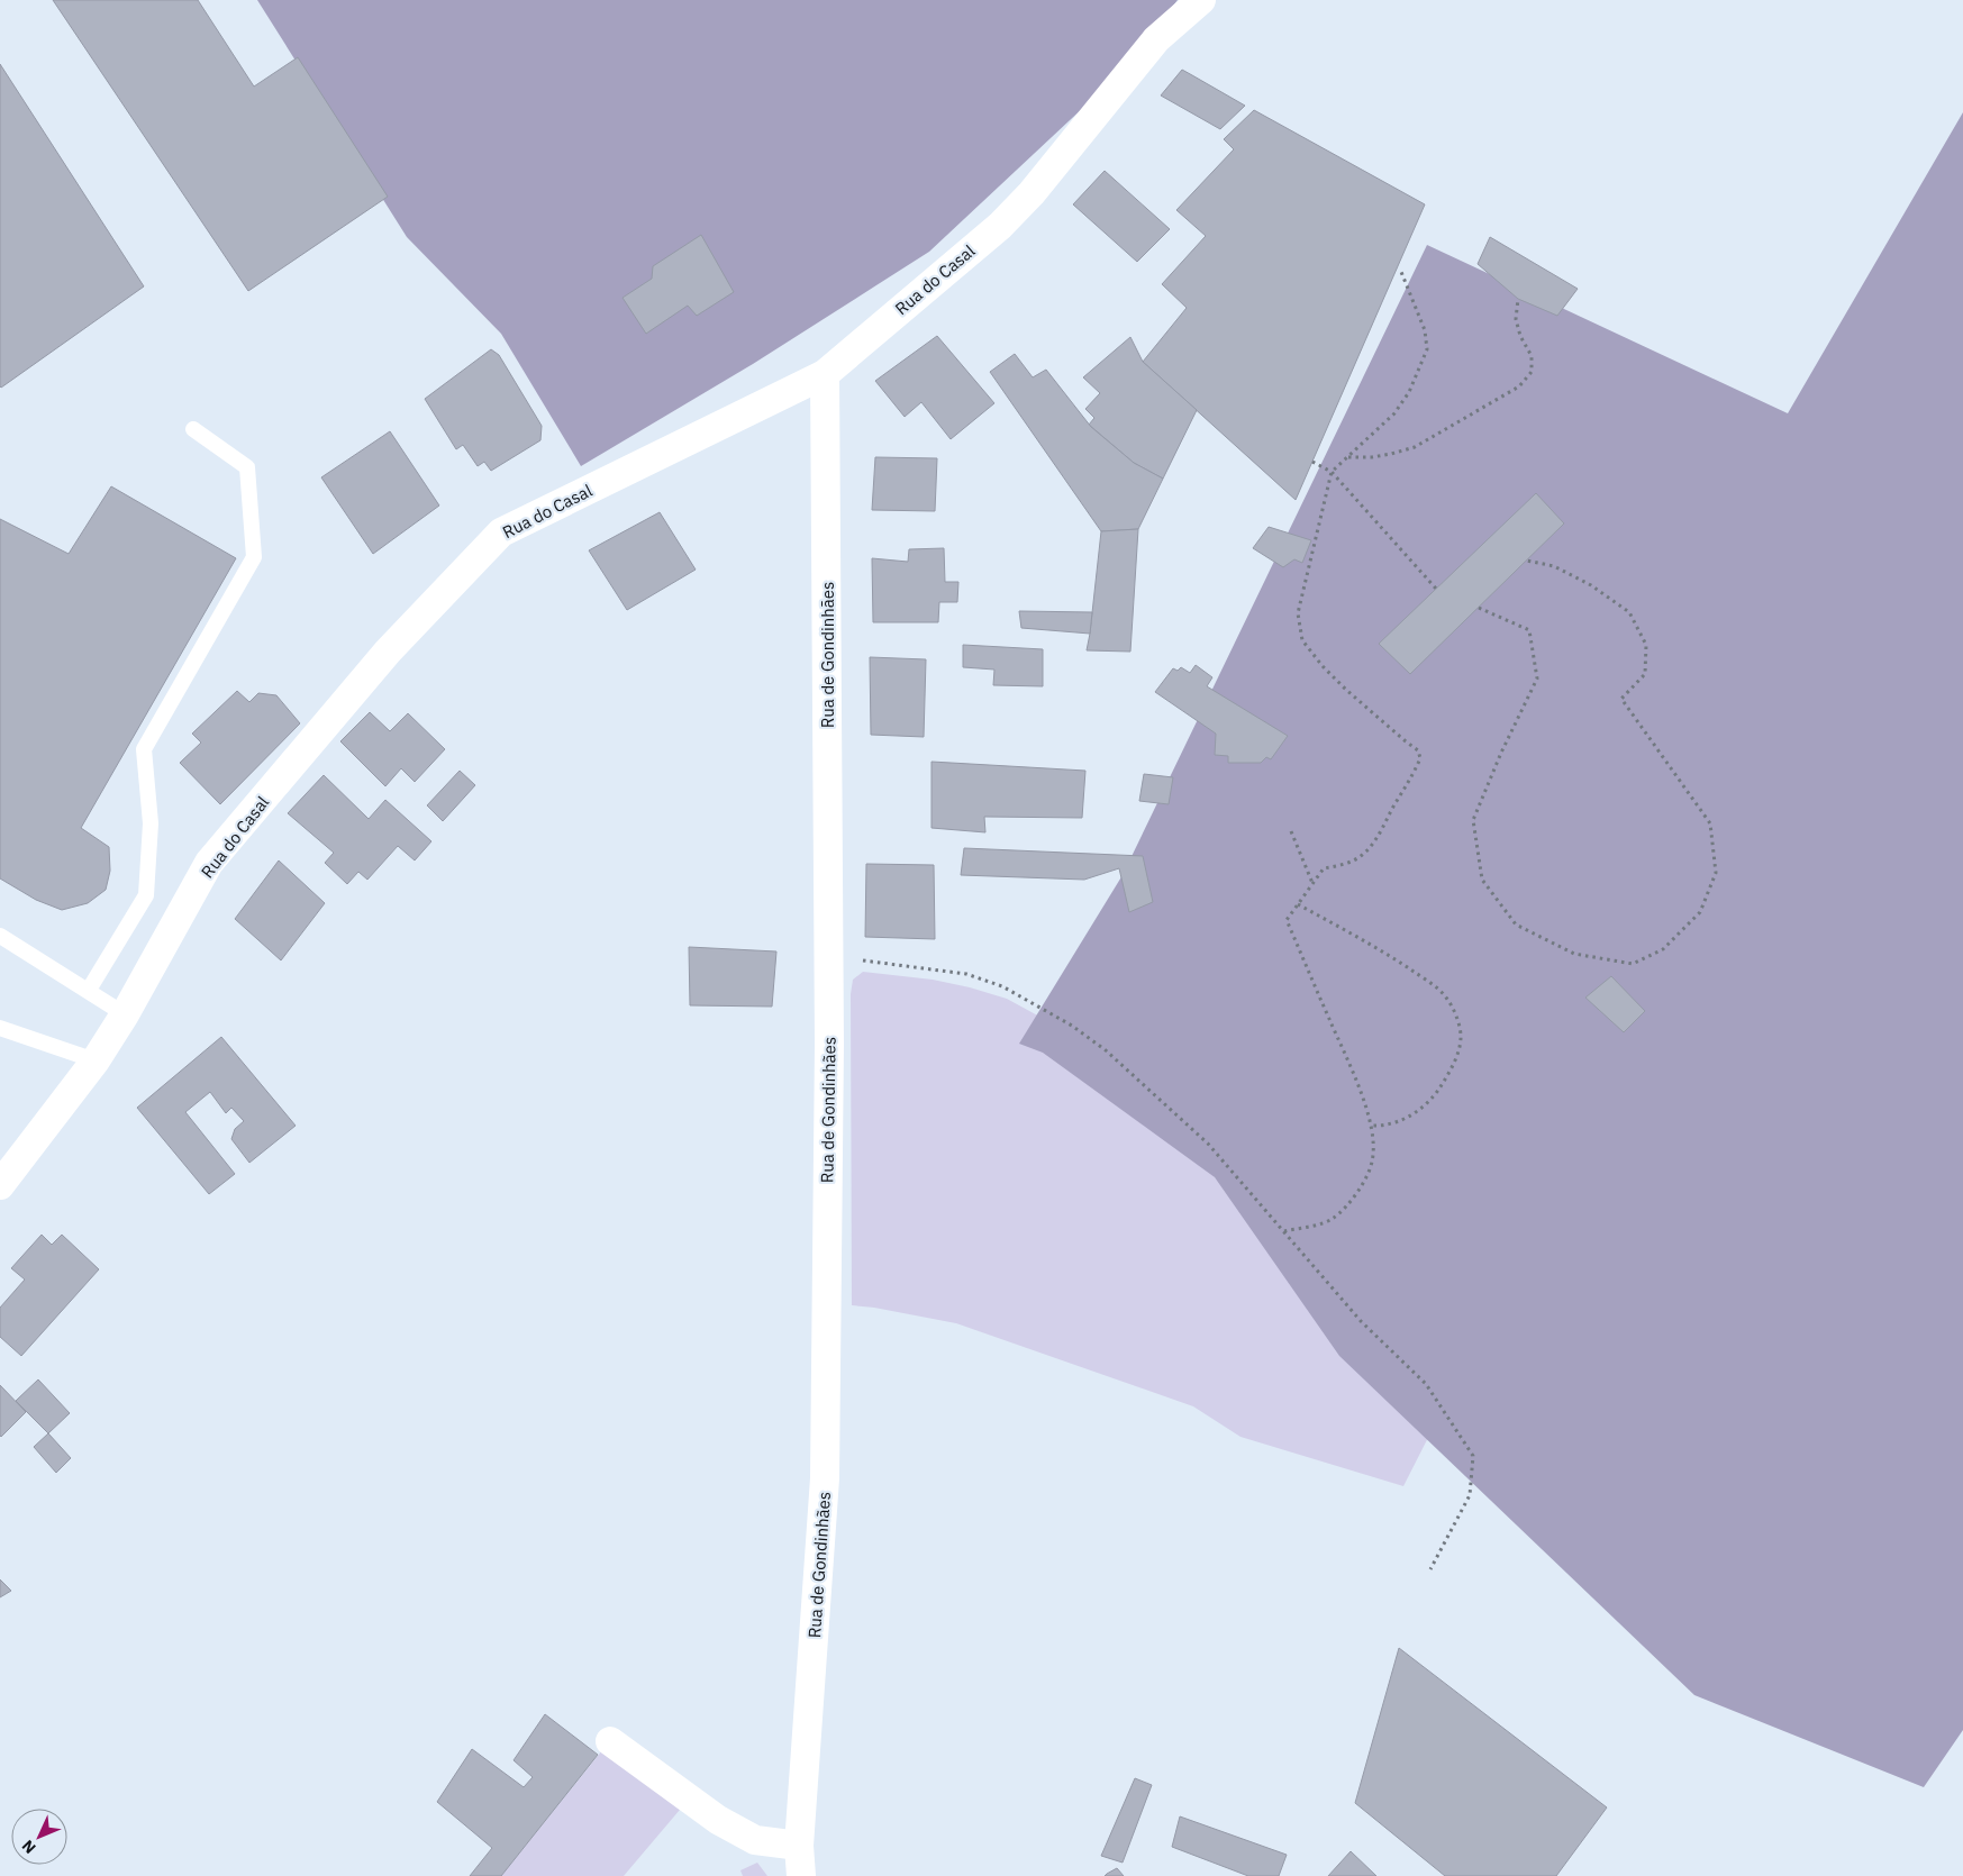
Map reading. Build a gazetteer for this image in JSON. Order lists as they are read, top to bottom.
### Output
{
  "streets": {
    "street": ["Rua do Casal", "Rua de Gondinhães"]
  },
  "crossings": [
    ["Rua do Casal", "Rua de Gondinhães"]
  ],
  "north": "bottom left"
}
